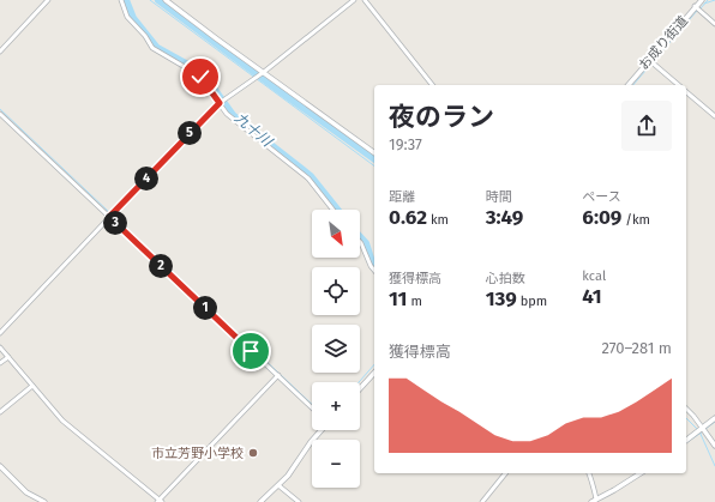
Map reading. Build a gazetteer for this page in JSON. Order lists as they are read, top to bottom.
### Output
{
  "streets": {
    "street": ["お成り街道"]
  },
  "water": ["九十川"],
  "places": ["市立芳野小学校"],
  "north": "bottom right",
  "page": {
    "heading": ["夜のラン", "19:37"],
    "pins": [
      "5",
      "4",
      "3",
      "2",
      "1"
    ],
    "stats": [
      ["距離", "0.62 km"],
      ["時間", "3:49"],
      ["ペース", "6:09 /km"],
      ["獲得標高", "11 m"],
      ["心拍数", "139 bpm"],
      ["kcal", "41"]
    ],
    "map_buttons": ["+", "−"],
    "chart": ["獲得標高", "270–281 m"]
  }
}
